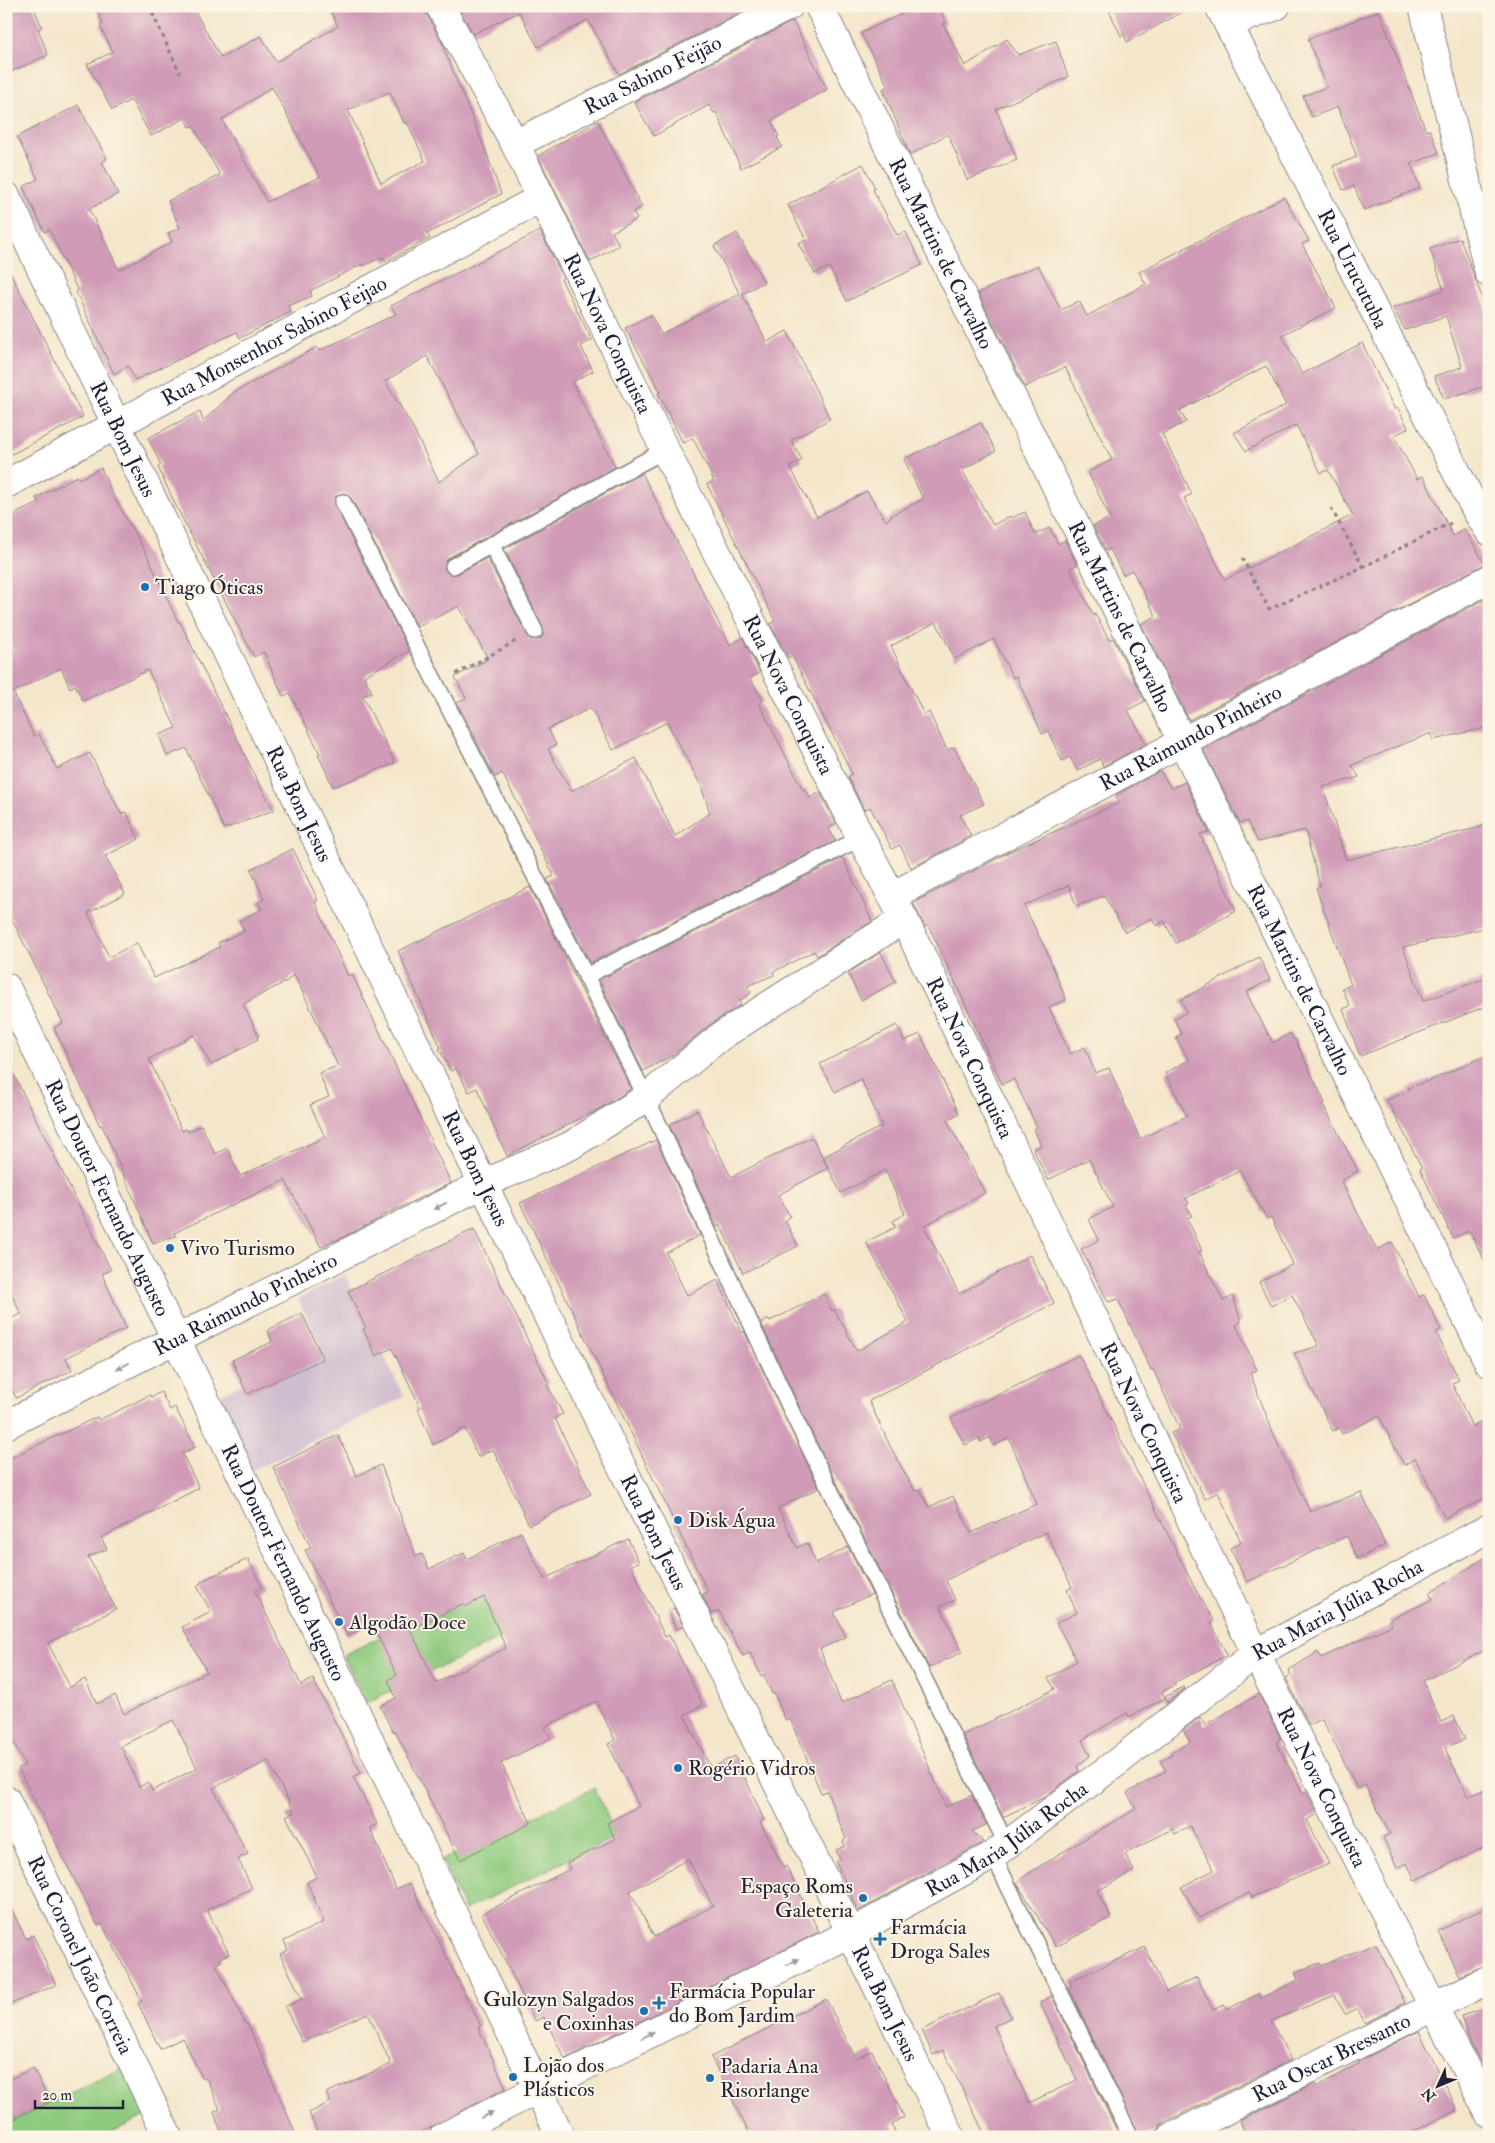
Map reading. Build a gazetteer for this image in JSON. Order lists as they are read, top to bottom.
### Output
{
  "streets": {
    "street": [
      "Rua Sabino Feijão",
      "Rua Martins de Carvalho",
      "Rua Urucutuba",
      "Rua Nova Conquista",
      "Rua Monsenhor Sabino Feijao",
      "Rua Bom Jesus",
      "Rua Raimundo Pinheiro",
      "Rua Doutor Fernando Augusto",
      "Rua Maria Júlia Rocha",
      "Rua Coronel João Correia",
      "Rua Oscar Bressanto"
    ]
  },
  "crossings": [
    ["Rua Sabino Feijão", "Rua Nova Conquista"],
    ["Rua Martins de Carvalho", "Rua Raimundo Pinheiro"],
    ["Rua Nova Conquista", "Rua Monsenhor Sabino Feijao"],
    ["Rua Nova Conquista", "Rua Raimundo Pinheiro"],
    ["Rua Nova Conquista", "Rua Maria Júlia Rocha"],
    ["Rua Nova Conquista", "Rua Oscar Bressanto"],
    ["Rua Monsenhor Sabino Feijao", "Rua Bom Jesus"],
    ["Rua Bom Jesus", "Rua Raimundo Pinheiro"],
    ["Rua Bom Jesus", "Rua Maria Júlia Rocha"],
    ["Rua Raimundo Pinheiro", "Rua Doutor Fernando Augusto"],
    ["Rua Doutor Fernando Augusto", "Rua Maria Júlia Rocha"]
  ],
  "one_way": ["Rua Maria Júlia Rocha"],
  "places": {
    "other": [
      "Tiago Óticas",
      "Vivo Turismo",
      "Disk Água",
      "Algodão Doce",
      "Rogério Vidros",
      "Espaço Roms Galeteria",
      "Gulozyn Salgados e Coxinhas",
      "Lojão dos Plásticos",
      "Padaria Ana Risorlange"
    ],
    "health": ["Farmácia Droga Sales", "Farmácia Popular do Bom Jardim"]
  },
  "scale_bar": "20 m",
  "north": "bottom left"
}
